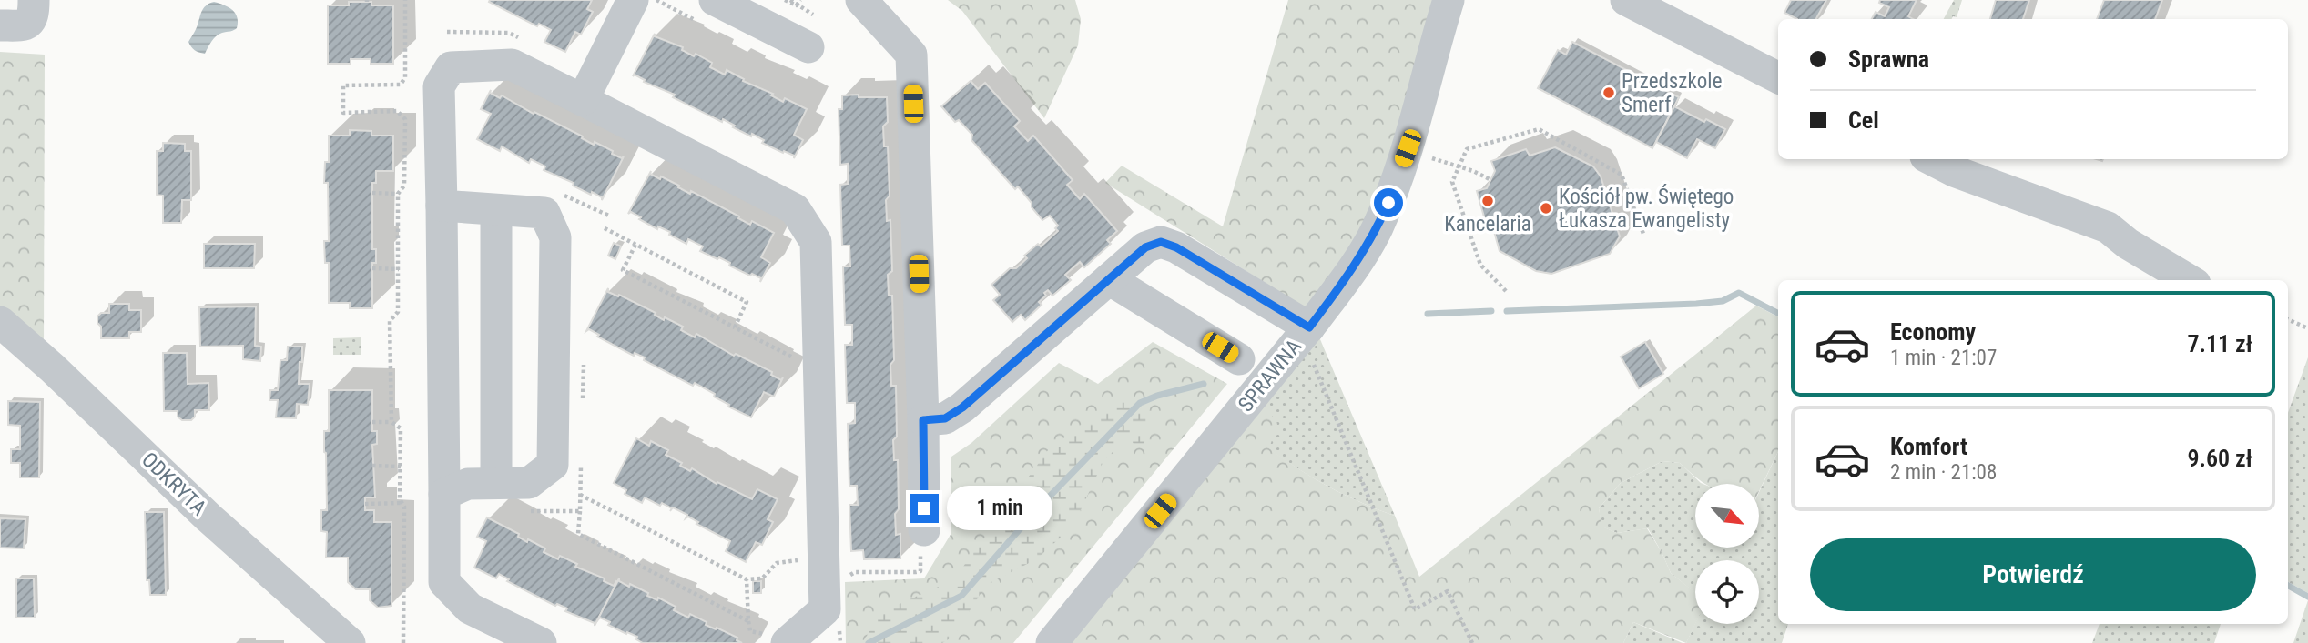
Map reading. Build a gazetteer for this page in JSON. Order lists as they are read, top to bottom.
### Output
{
  "streets": {
    "street": ["SPRAWNA", "ODKRYTA"]
  },
  "places": ["Przedszkole Smerf", "Kancelaria", "Kościół pw. Świętego Łukasza Ewangelisty"],
  "north": "bottom right",
  "page": {
    "banner": ["Sprawna", "Cel"],
    "list": [
      {
        "name": "Economy",
        "note": "1 min · 21:07",
        "value": "7.11 zł"
      },
      {
        "name": "Komfort",
        "note": "2 min · 21:08",
        "value": "9.60 zł"
      }
    ],
    "bubble": "1 min",
    "buttons": "Potwierdź"
  }
}
